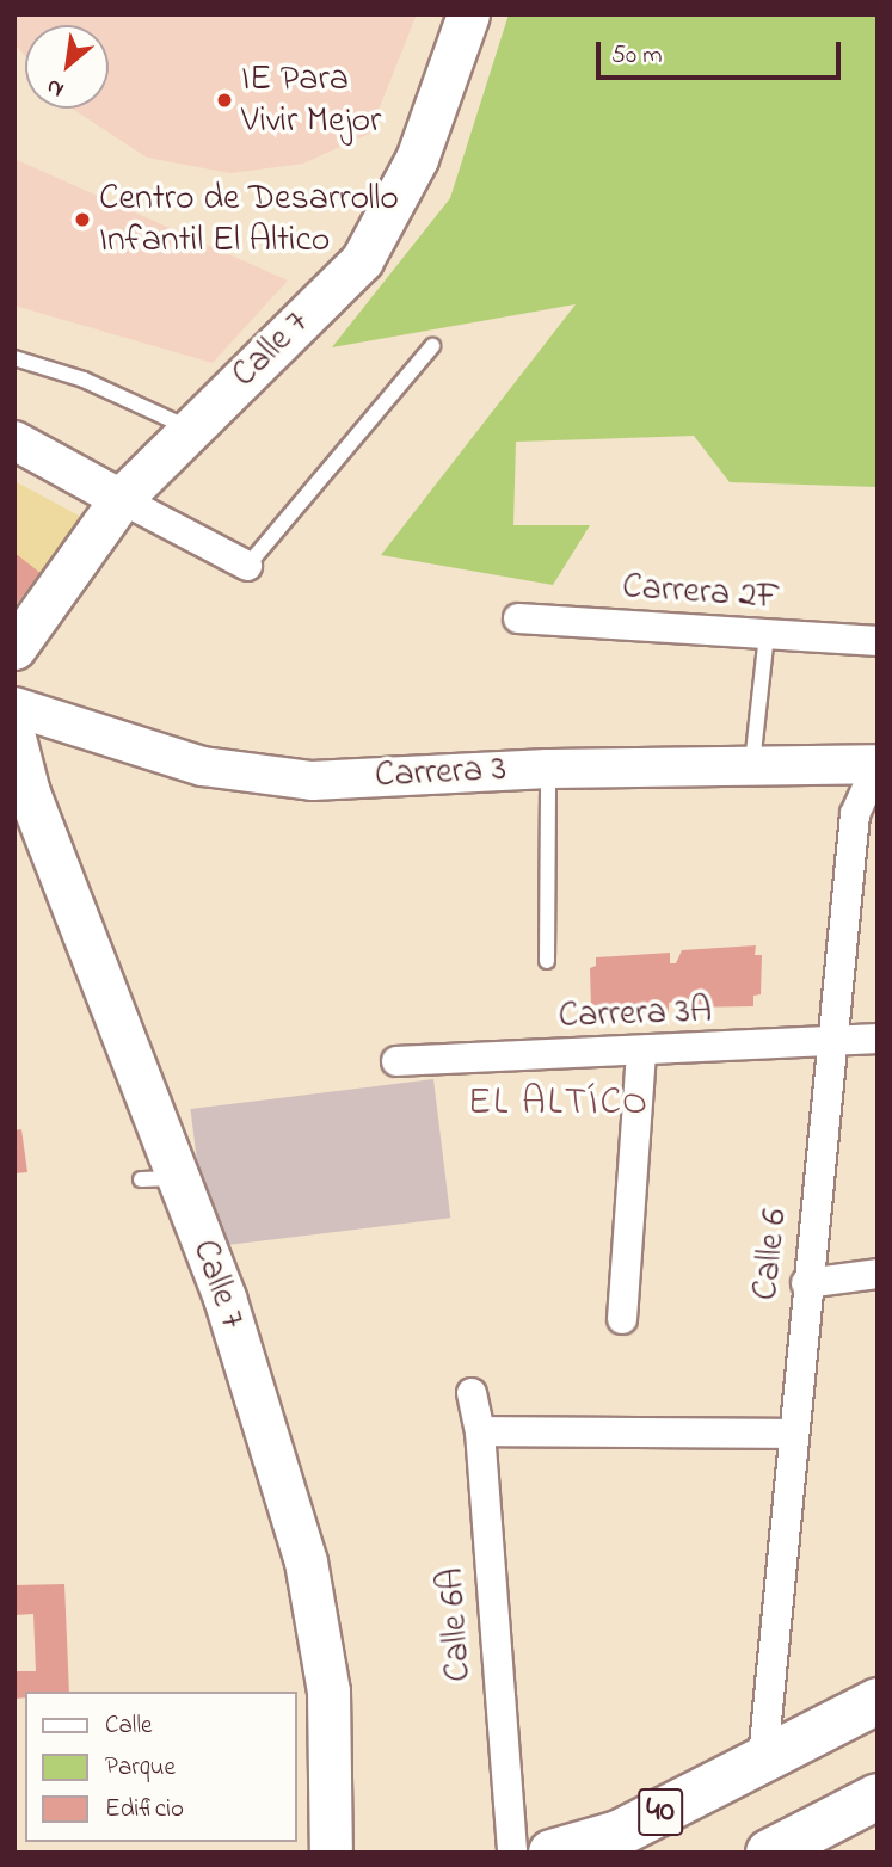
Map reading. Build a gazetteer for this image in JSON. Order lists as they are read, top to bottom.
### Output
{
  "streets": {
    "highway": ["40"],
    "main road": ["Calle 7"],
    "street": [
      "Carrera 2F",
      "Carrera 3",
      "Carrera 3A",
      "Calle 6",
      "Calle 6A"
    ]
  },
  "crossings": [
    ["Carrera 3", "Calle 6"],
    ["Carrera 3A", "Calle 6"],
    ["Calle 6", "40"]
  ],
  "districts": ["EL ALTÍCO"],
  "places": ["IE Para Vivir Mejor", "Centro de Desarrollo Infantil El Altico"],
  "legend": ["Calle", "Parque", "Edificio"],
  "scale_bar": "50 m",
  "north": "bottom left"
}
